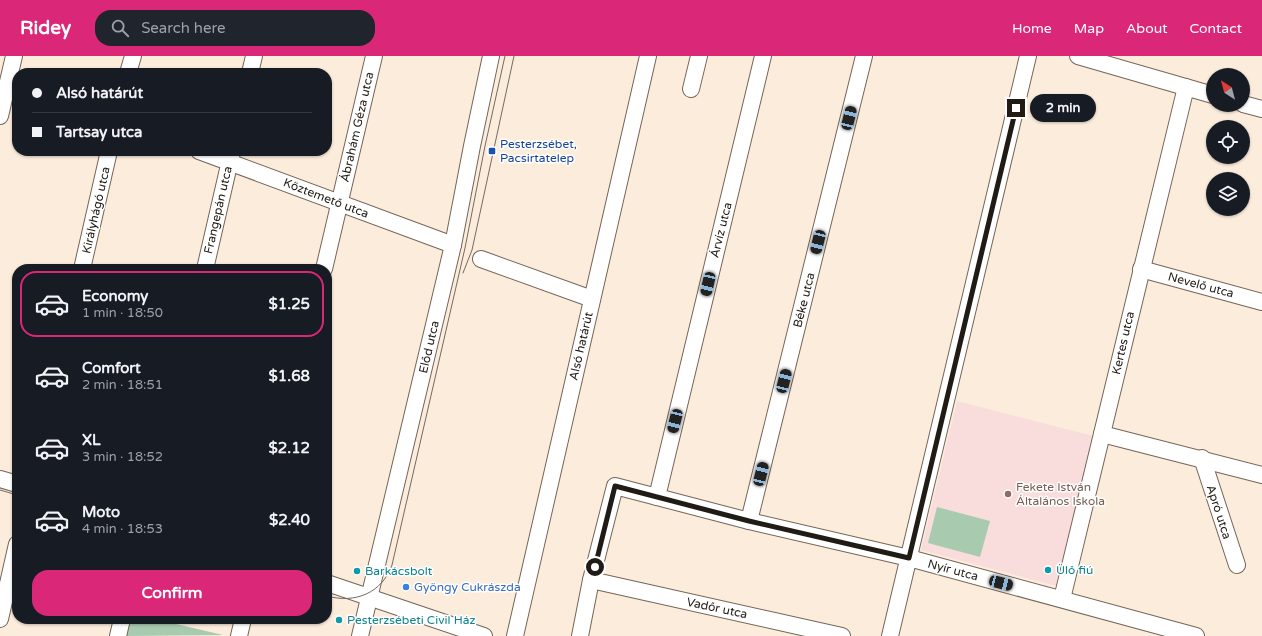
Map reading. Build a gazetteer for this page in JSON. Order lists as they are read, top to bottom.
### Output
{
  "streets": {
    "street": [
      "Ábrahám Géza utca",
      "Köztemető utca",
      "Királyhágó utca",
      "Frangepán utca",
      "Árvíz utca",
      "Nevelő utca",
      "Béke utca",
      "Kertes utca",
      "Alsó határút",
      "Előd utca",
      "Apró utca",
      "Nyír utca",
      "Vadőr utca"
    ]
  },
  "crossings": [
    ["Ábrahám Géza utca", "Köztemető utca"],
    ["Köztemető utca", "Frangepán utca"],
    ["Köztemető utca", "Előd utca"],
    ["Árvíz utca", "Nyír utca"],
    ["Nevelő utca", "Kertes utca"],
    ["Béke utca", "Nyír utca"],
    ["Kertes utca", "Nyír utca"],
    ["Nyír utca", "Vadőr utca"]
  ],
  "places": {
    "transit": ["Pesterzsébet, Pacsirtatelep"],
    "other": [
      "Fekete István Általános Iskola",
      "Ülő fiú",
      "Barkácsbolt",
      "Gyöngy Cukrászda",
      "Pesterzsébeti Civil Ház"
    ]
  },
  "north": "top left",
  "page": {
    "header": "Ridey",
    "search": "Search here",
    "nav": [
      "Home",
      "Map",
      "About",
      "Contact"
    ],
    "banner": ["Alsó határút", "Tartsay utca"],
    "bubble": "2 min",
    "list": [
      {
        "name": "Economy",
        "note": "1 min · 18:50",
        "value": "$1.25"
      },
      {
        "name": "Comfort",
        "note": "2 min · 18:51",
        "value": "$1.68"
      },
      {
        "name": "XL",
        "note": "3 min · 18:52",
        "value": "$2.12"
      },
      {
        "name": "Moto",
        "note": "4 min · 18:53",
        "value": "$2.40"
      }
    ],
    "buttons": "Confirm"
  }
}
